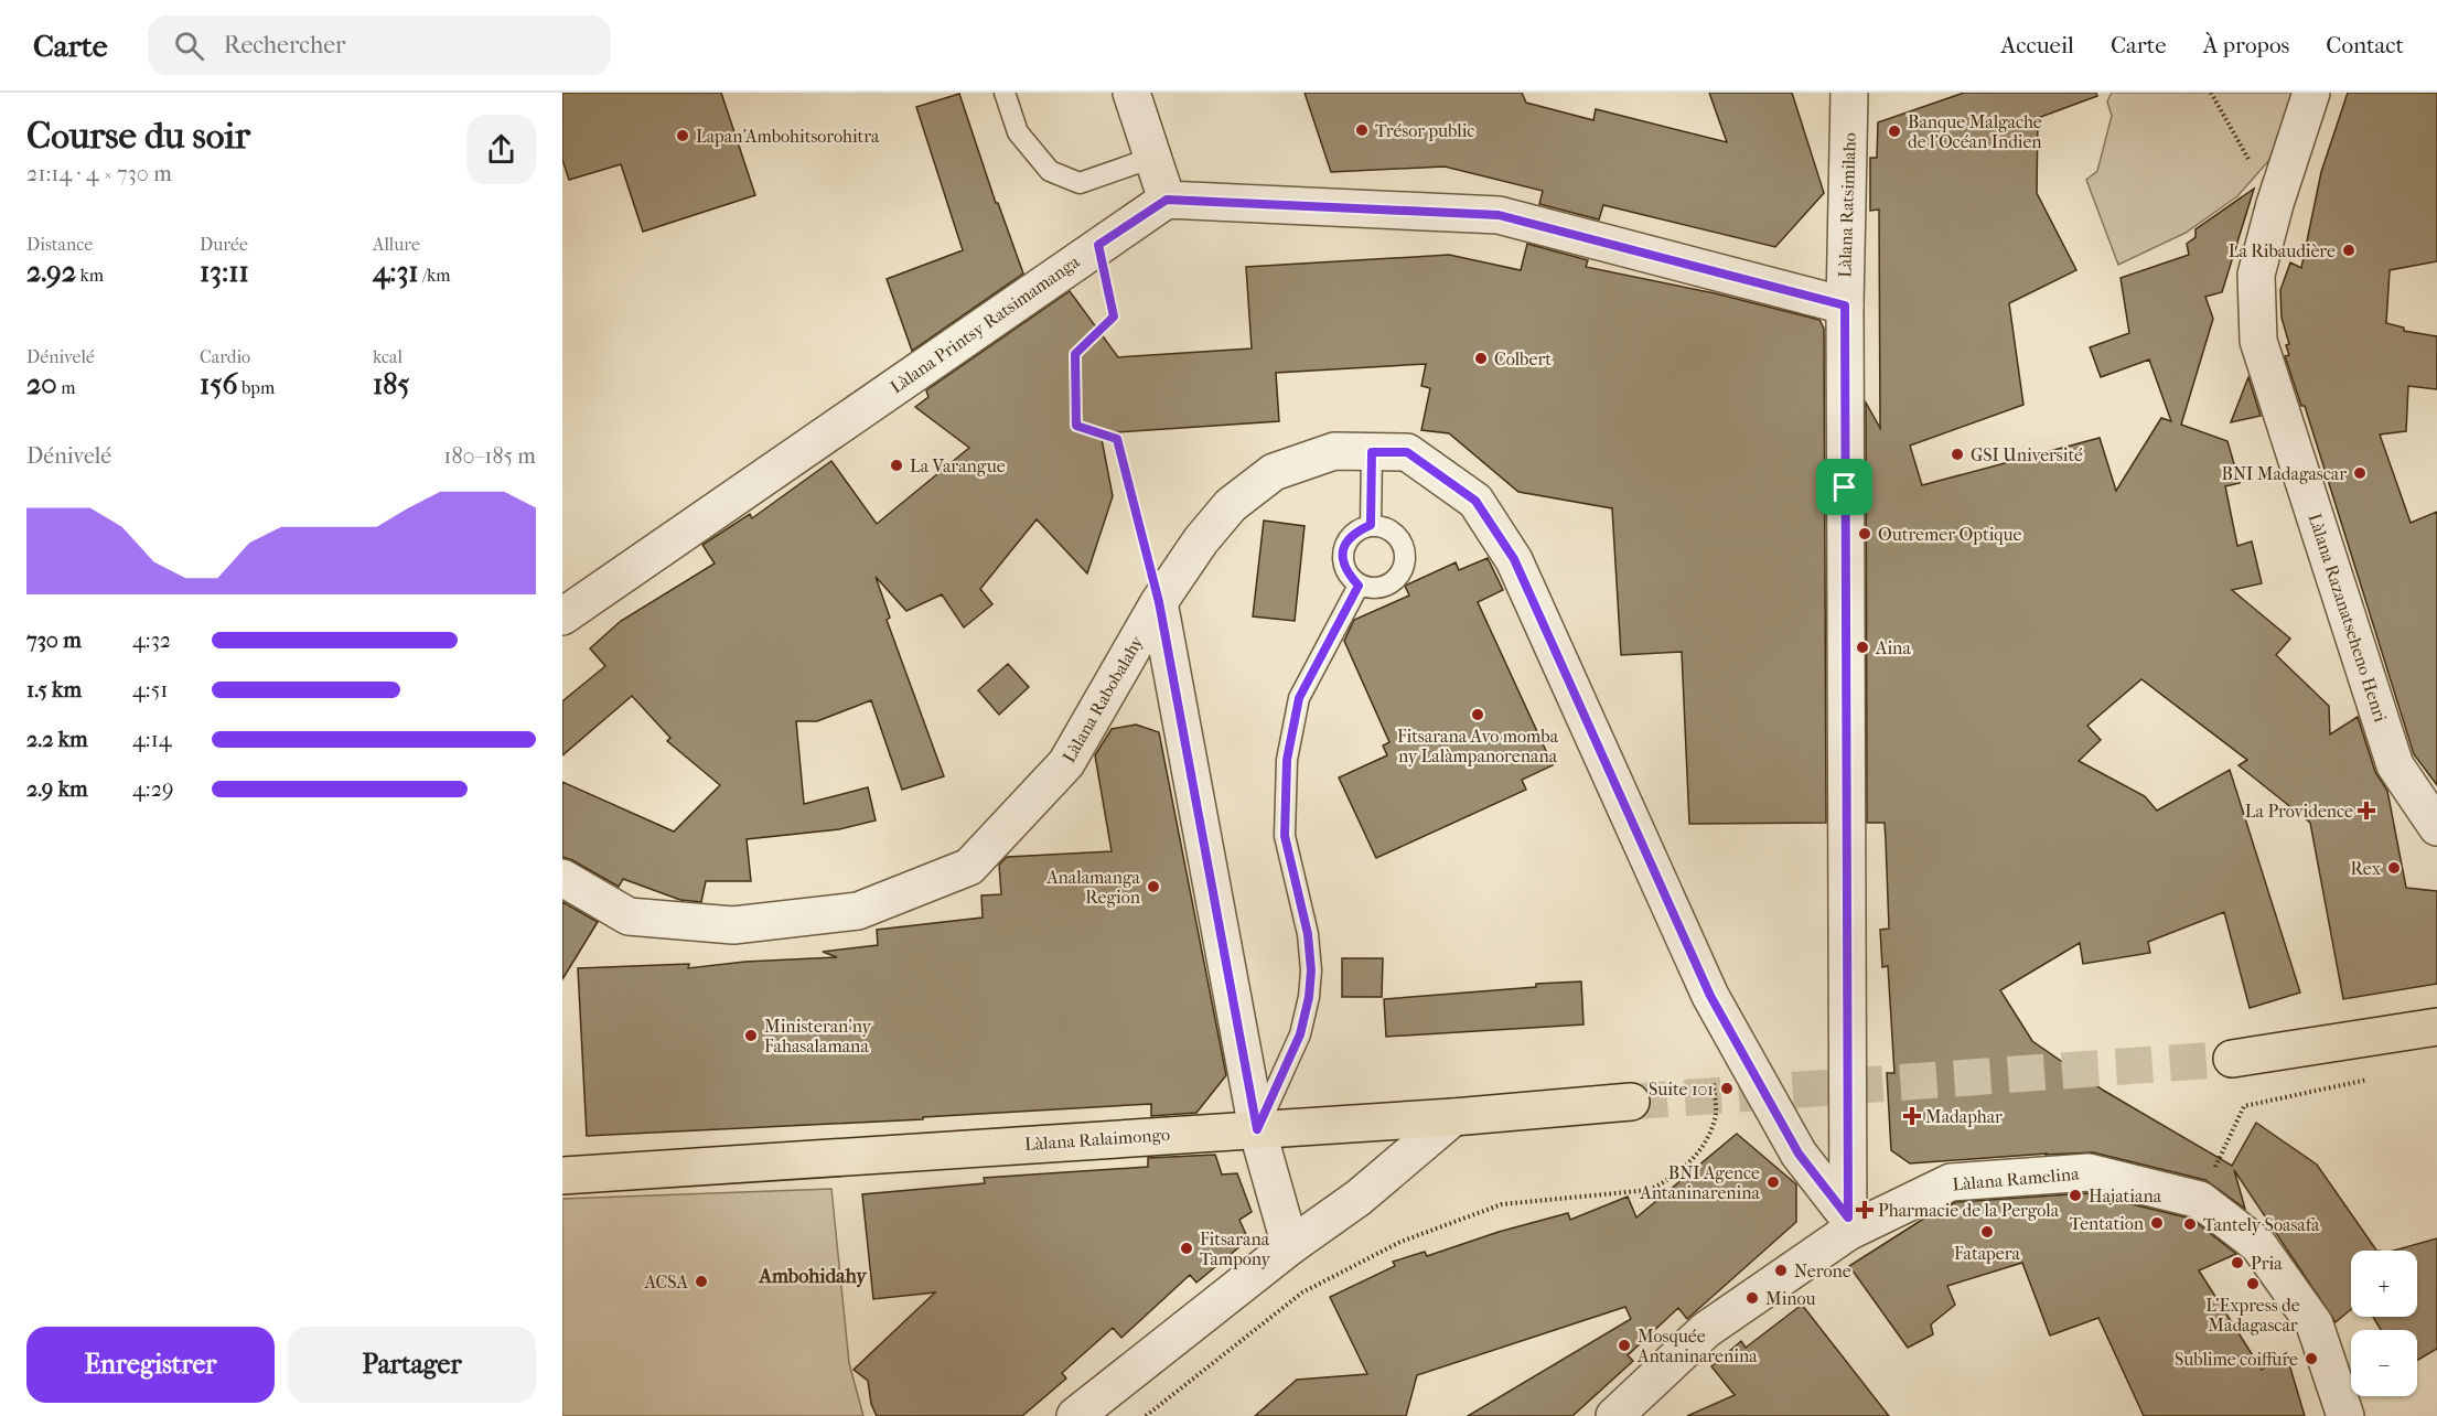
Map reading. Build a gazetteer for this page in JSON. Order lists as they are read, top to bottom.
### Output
{
  "streets": {
    "main road": ["Làlana Ralaimongo"],
    "street": [
      "Làlana Ratsimilaho",
      "Làlana Printsy Ratsimamanga",
      "Làlana Razanatseheno Henri",
      "Làlana Rabobalahy",
      "Làlana Ramelina"
    ]
  },
  "crossings": [
    ["Làlana Ratsimilaho", "Làlana Rabobalahy"],
    ["Làlana Ratsimilaho", "Làlana Ramelina"],
    ["Làlana Rabobalahy", "Làlana Ramelina"]
  ],
  "districts": ["Ambohidahy"],
  "places": {
    "other": [
      "Trésor public",
      "Banque Malgache de l'Océan Indien",
      "Lapan'Ambohitsorohitra",
      "La Ribaudière",
      "Colbert",
      "GSI Université",
      "La Varangue",
      "BNI Madagascar",
      "Outremer Optique",
      "Aina",
      "Fitsarana Avo momba ny Lalàmpanorenana",
      "Rex",
      "Analamanga Region",
      "Ministeran'ny Fahasalamana",
      "Suite 101",
      "BNI Agence Antaninarenina",
      "Hajatiana",
      "Tentation",
      "Tantely Soasafa",
      "Fatapera",
      "Fitsarana Tampony",
      "Pria",
      "Nerone",
      "ACSA",
      "L'Express de Madagascar",
      "Minou",
      "Mosquée Antaninarenina",
      "Sublime coiffure"
    ],
    "health": ["La Providence", "Madaphar", "Pharmacie de la Pergola"]
  },
  "page": {
    "header": "Carte",
    "search": "Rechercher",
    "nav": [
      "Accueil",
      "Carte",
      "À propos",
      "Contact"
    ],
    "heading": ["Course du soir", "21:14 · 4 × 730 m"],
    "stats": [
      ["Distance", "2.92 km"],
      ["Durée", "13:11"],
      ["Allure", "4:31 /km"],
      ["Dénivelé", "20 m"],
      ["Cardio", "156 bpm"],
      ["kcal", "185"]
    ],
    "chart": ["Dénivelé", "180–185 m"],
    "list": [
      {
        "name": "730 m",
        "note": "4:32"
      },
      {
        "name": "1.5 km",
        "note": "4:51"
      },
      {
        "name": "2.2 km",
        "note": "4:14"
      },
      {
        "name": "2.9 km",
        "note": "4:29"
      }
    ],
    "map_buttons": ["+", "−"],
    "buttons": ["Enregistrer", "Partager"]
  }
}
